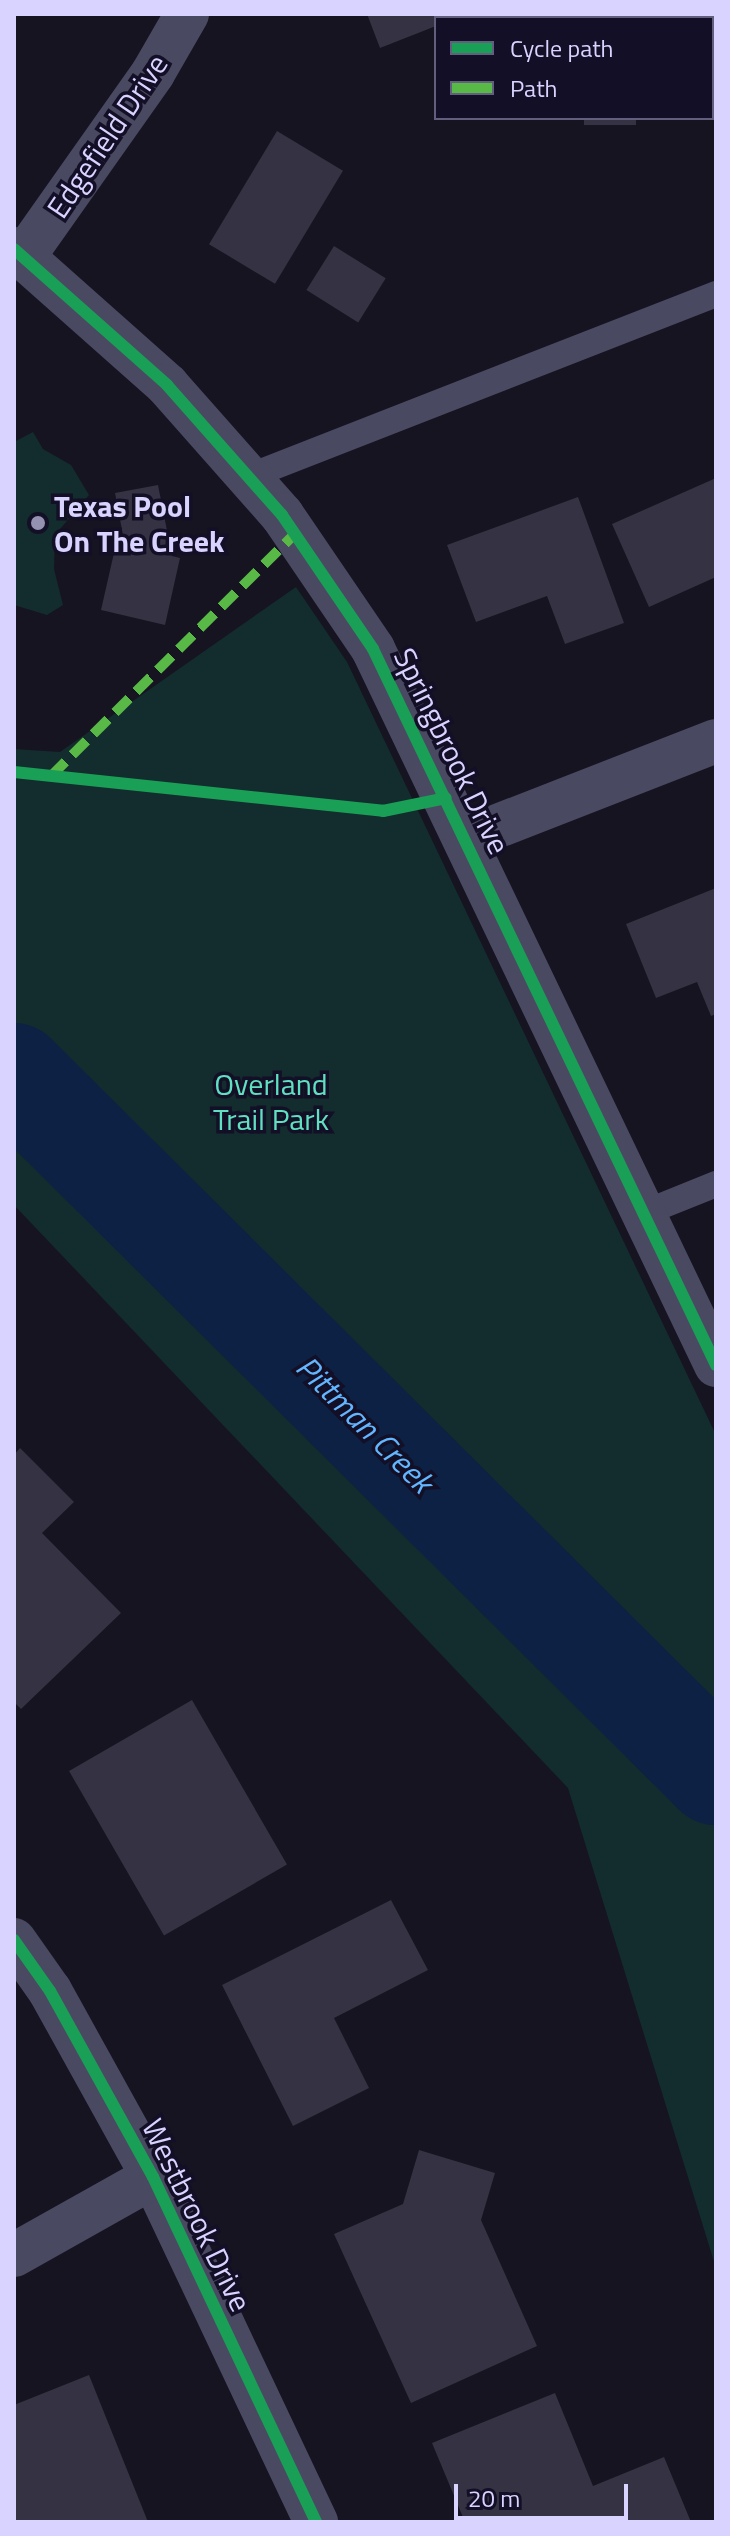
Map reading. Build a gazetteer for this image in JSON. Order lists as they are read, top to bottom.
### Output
{
  "streets": {
    "street": ["Edgefield Drive", "Springbrook Drive", "Westbrook Drive"]
  },
  "crossings": [
    ["Edgefield Drive", "Springbrook Drive"]
  ],
  "water": ["Pittman Creek"],
  "parks": ["Overland Trail Park"],
  "places": ["Texas Pool On The Creek"],
  "legend": ["Cycle path", "Path"],
  "scale_bar": "20 m"
}
